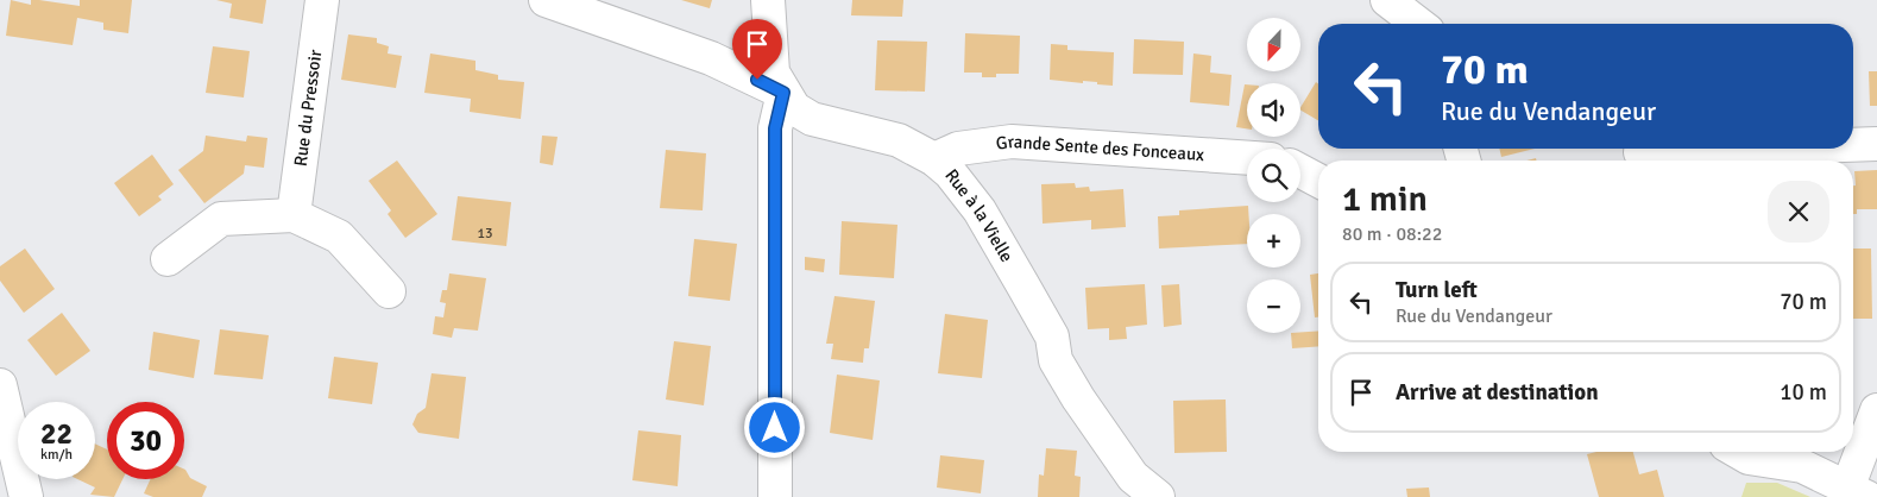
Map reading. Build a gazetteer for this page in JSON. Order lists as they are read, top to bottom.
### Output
{
  "streets": {
    "street": ["Rue du Pressoir", "Grande Sente des Fonceaux", "Rue à la Vielle"]
  },
  "crossings": [
    ["Grande Sente des Fonceaux", "Rue à la Vielle"]
  ],
  "house_numbers": ["13"],
  "north": "bottom",
  "page": {
    "map_buttons": ["+", "−"],
    "turn": ["70 m", "Rue du Vendangeur"],
    "heading": ["1 min", "80 m · 08:22"],
    "list": [
      {
        "name": "Turn left",
        "note": "Rue du Vendangeur",
        "value": "70 m"
      },
      {
        "name": "Arrive at destination",
        "value": "10 m"
      }
    ],
    "speed": "22 km/h",
    "limit": "30"
  }
}
